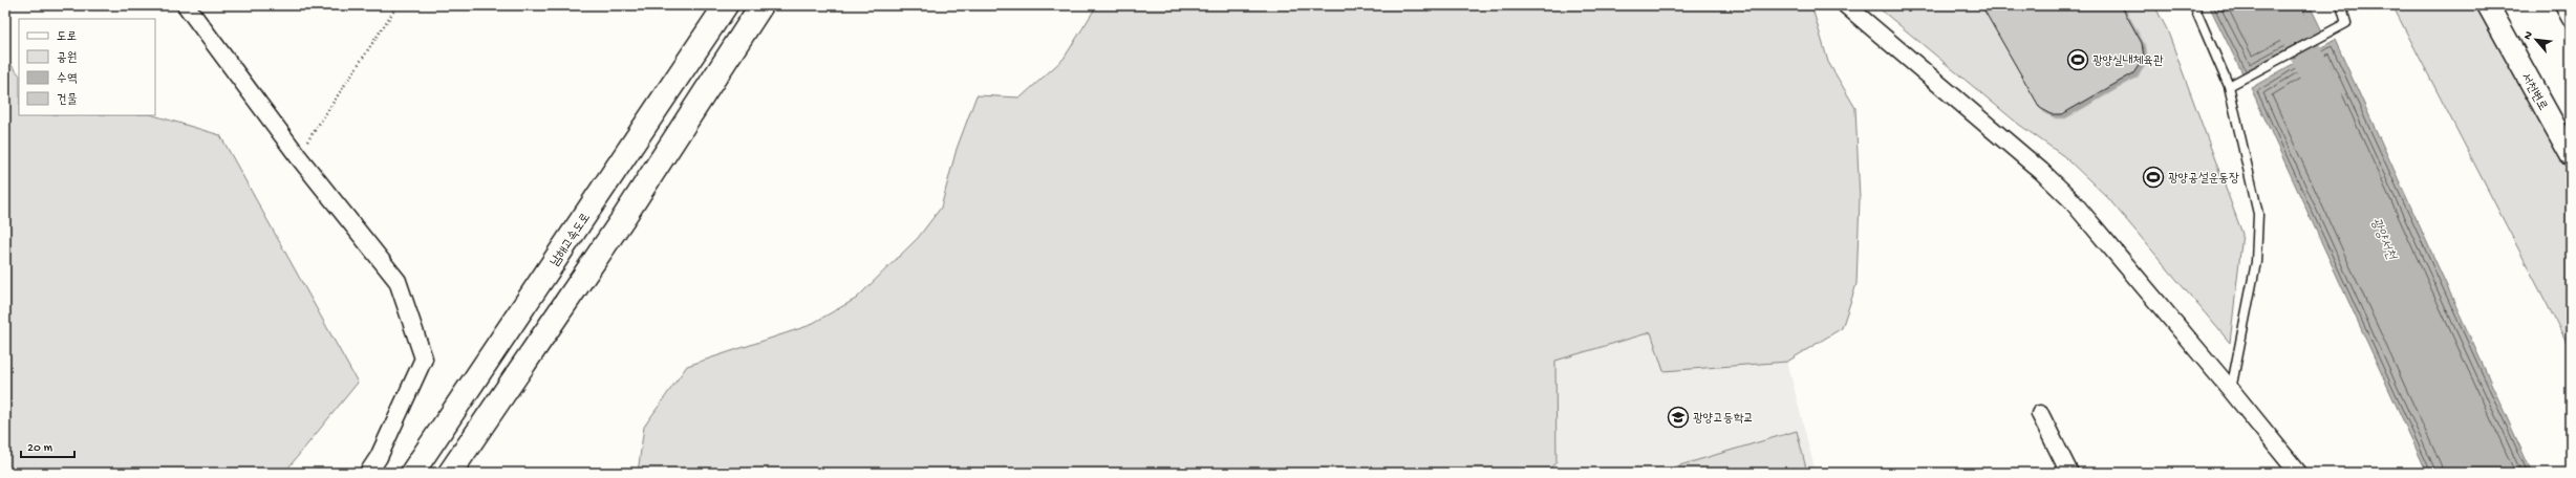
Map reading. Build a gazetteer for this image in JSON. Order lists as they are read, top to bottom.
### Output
{
  "streets": {
    "highway": ["남해고속도로"],
    "street": ["서천변로"]
  },
  "water": ["광양서천"],
  "places": {
    "sports": ["광양실내체육관", "광양공설운동장"],
    "school or university": ["광양고등학교"]
  },
  "legend": [
    "도로",
    "공원",
    "수역",
    "건물"
  ],
  "scale_bar": "20 m",
  "north": "top left"
}
